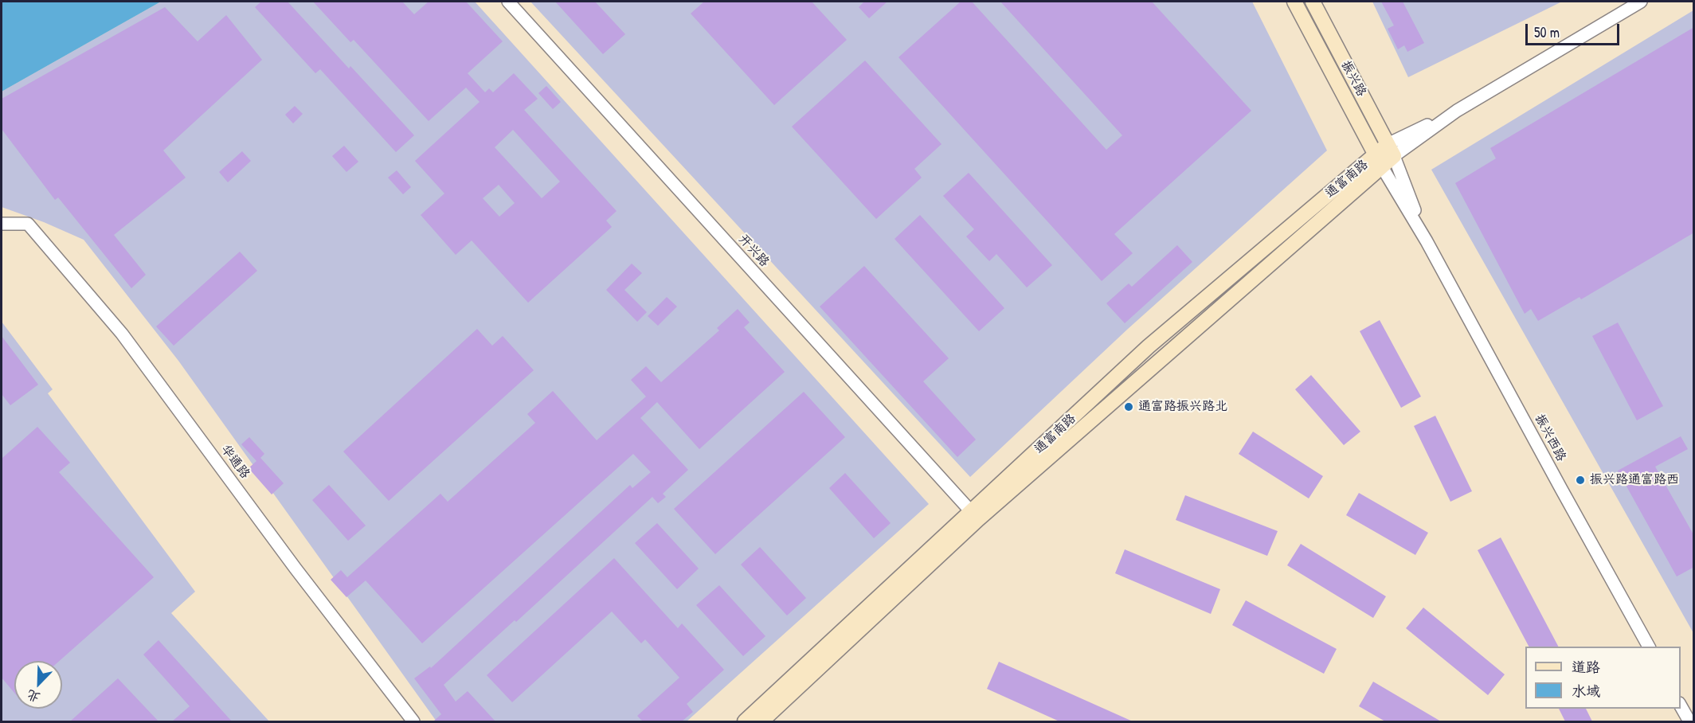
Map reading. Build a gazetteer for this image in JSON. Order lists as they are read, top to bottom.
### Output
{
  "streets": {
    "main road": ["振兴路", "通富南路"],
    "street": ["开兴路", "振兴西路", "华通路"]
  },
  "crossings": [
    ["振兴路", "通富南路"],
    ["振兴路", "振兴西路"],
    ["通富南路", "开兴路"],
    ["通富南路", "振兴西路"]
  ],
  "places": ["通富路振兴路北", "振兴路通富路西"],
  "legend": ["道路", "水域"],
  "scale_bar": "50 m",
  "north": "bottom left"
}
